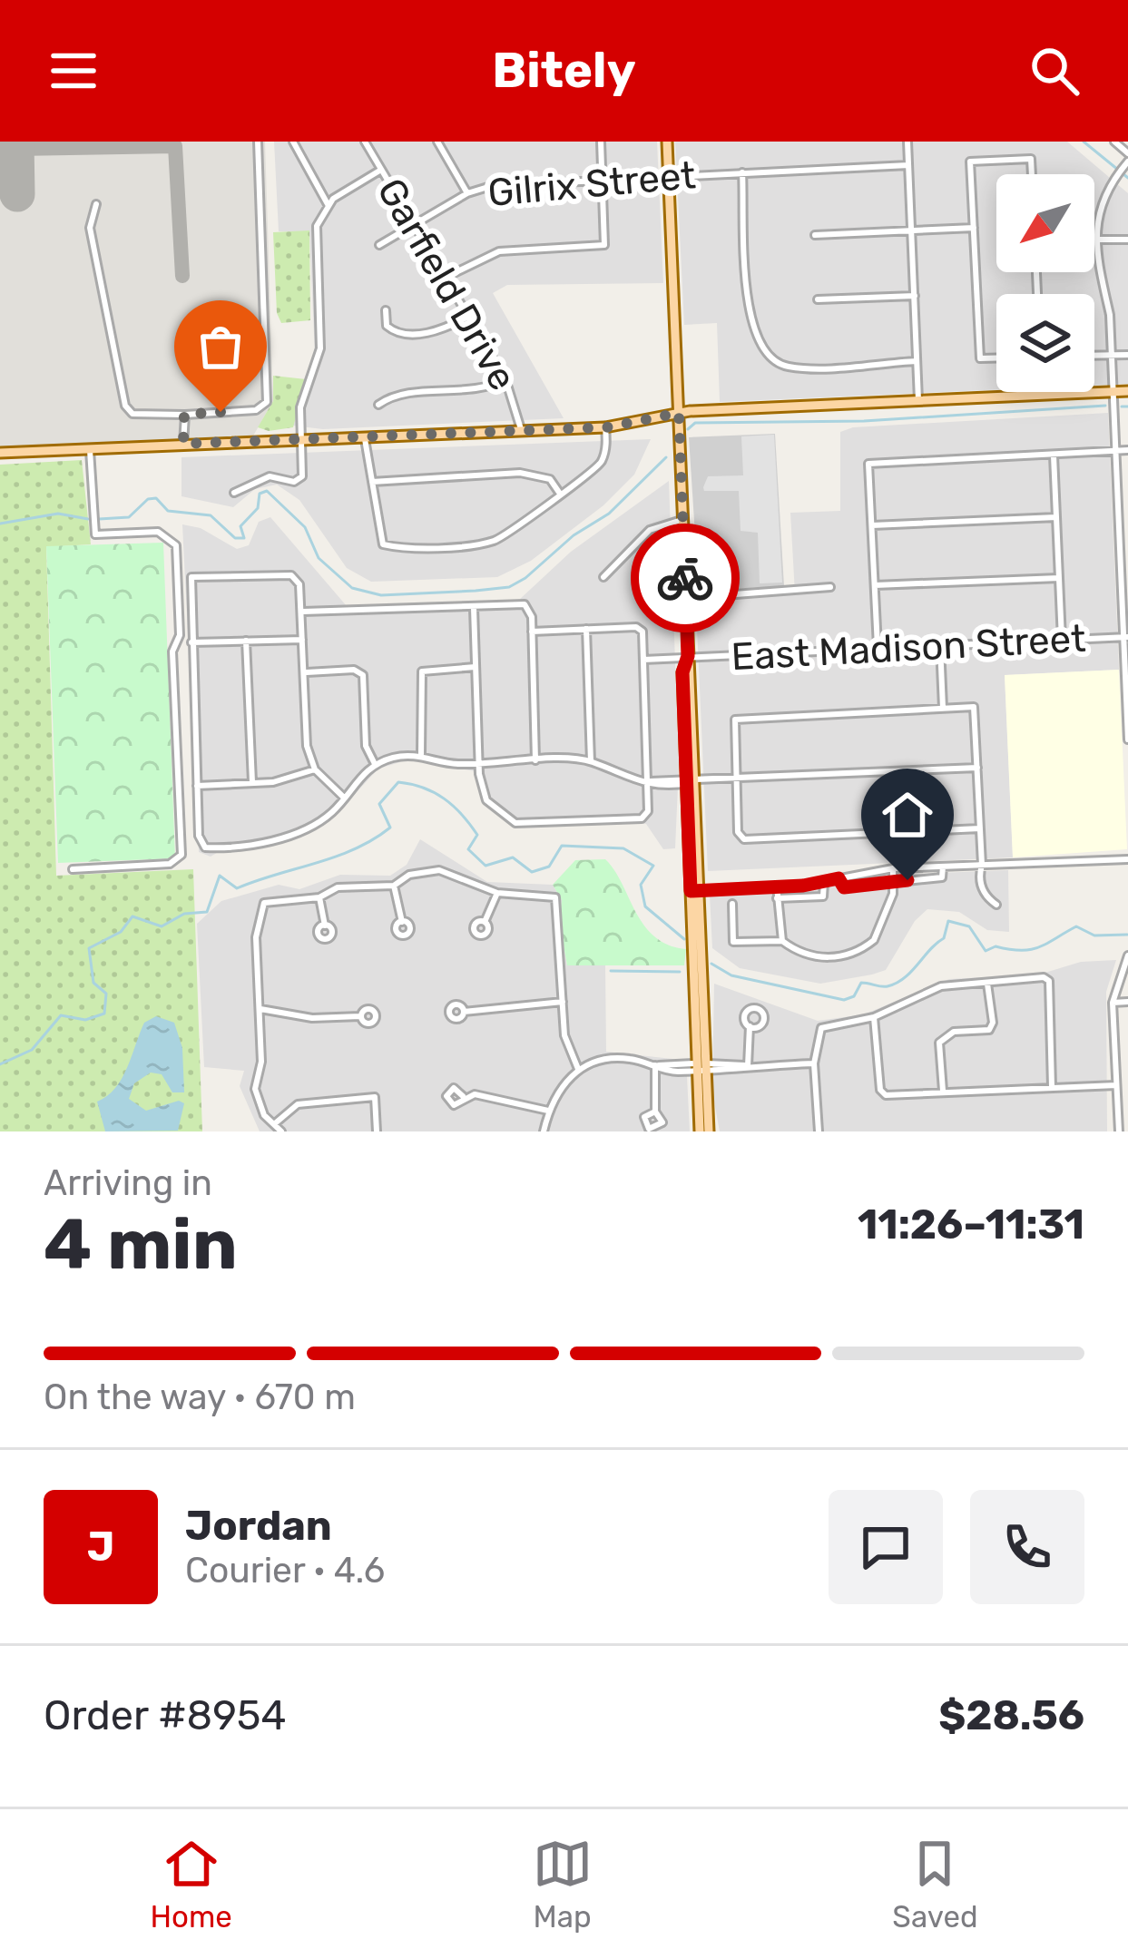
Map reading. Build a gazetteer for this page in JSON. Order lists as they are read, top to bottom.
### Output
{
  "streets": {
    "street": ["Gilrix Street", "Garfield Drive", "East Madison Street"]
  },
  "crossings": [
    ["Gilrix Street", "Garfield Drive"]
  ],
  "north": "bottom left",
  "page": {
    "header": "Bitely",
    "heading": ["4 min", "Arriving in", "11:26–11:31"],
    "panel": [
      "Jordan",
      "Courier · 4.6",
      "Order #8954",
      "$28.56"
    ],
    "bar": "On the way · 670 m",
    "round": "J",
    "tabs": ["Home", "Map", "Saved"]
  }
}
